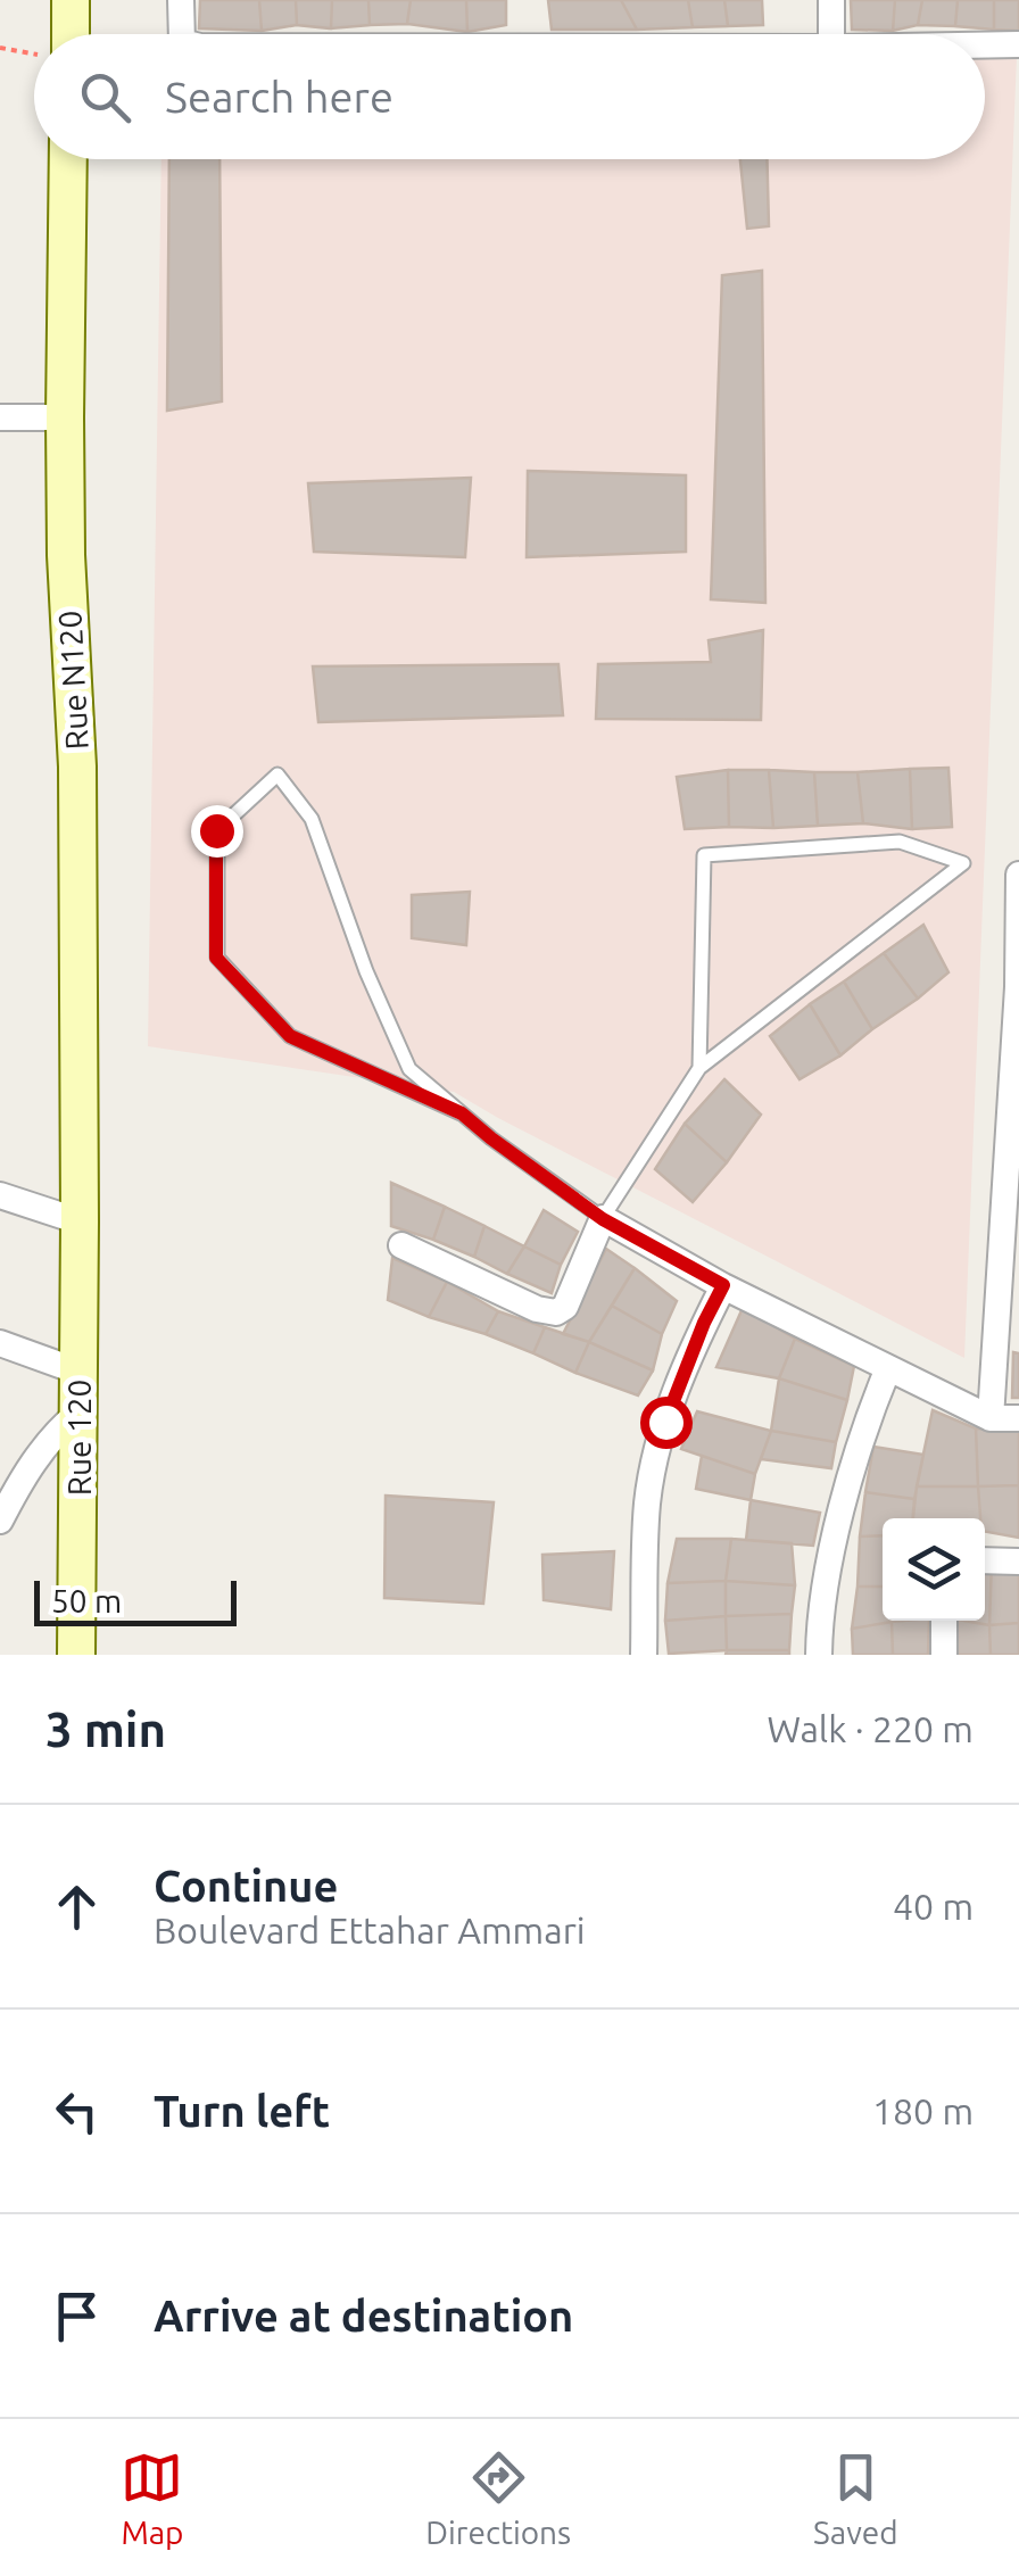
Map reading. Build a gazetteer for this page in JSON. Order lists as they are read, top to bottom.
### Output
{
  "streets": {
    "street": ["Rue N120", "Rue 120"]
  },
  "crossings": [
    ["Rue N120", "Rue 120"]
  ],
  "scale_bar": "50 m",
  "page": {
    "search": "Search here",
    "scale": "50 m",
    "heading": ["3 min", "Walk · 220 m"],
    "list": [
      ["Continue", "Boulevard Ettahar Ammari", "40 m"],
      ["Turn left", "180 m"],
      "Arrive at destination"
    ],
    "nav": ["Map", "Directions", "Saved"]
  }
}
